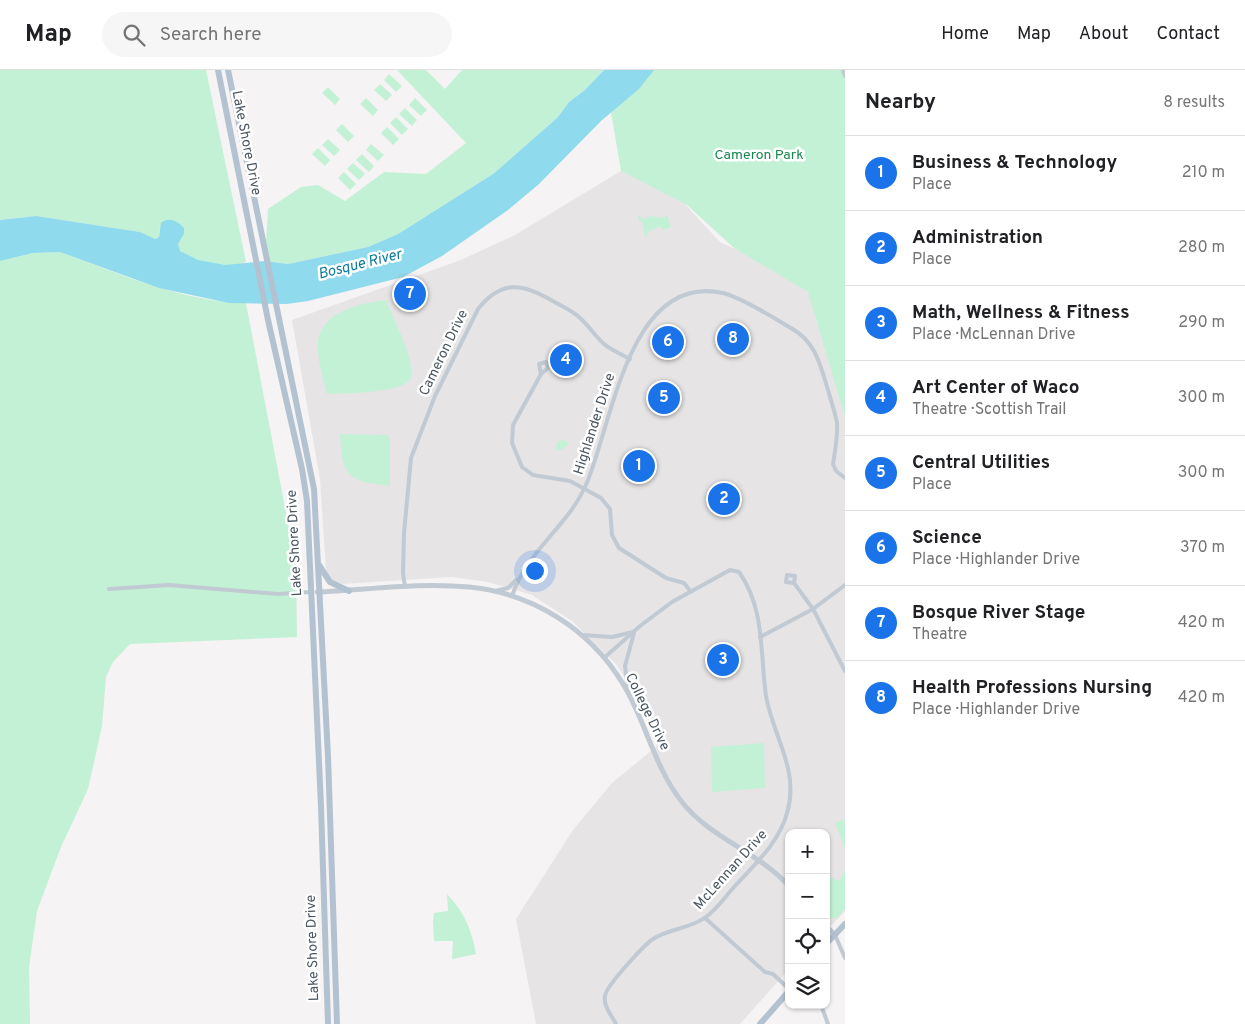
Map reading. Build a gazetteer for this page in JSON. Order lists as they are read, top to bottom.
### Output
{
  "streets": {
    "main road": ["Lake Shore Drive"],
    "street": [
      "Cameron Drive",
      "Highlander Drive",
      "College Drive",
      "McLennan Drive"
    ]
  },
  "crossings": [
    ["Lake Shore Drive", "College Drive"],
    ["Cameron Drive", "Highlander Drive"],
    ["Cameron Drive", "College Drive"],
    ["Highlander Drive", "College Drive"],
    ["College Drive", "McLennan Drive"]
  ],
  "water": ["Bosque River"],
  "parks": ["Cameron Park"],
  "page": {
    "header": "Map",
    "search": "Search here",
    "nav": [
      "Home",
      "Map",
      "About",
      "Contact"
    ],
    "heading": ["Nearby", "8 results"],
    "list": [
      {
        "mark": "1",
        "name": "Business & Technology",
        "note": "Place",
        "value": "210 m"
      },
      {
        "mark": "2",
        "name": "Administration",
        "note": "Place",
        "value": "280 m"
      },
      {
        "mark": "3",
        "name": "Math, Wellness & Fitness",
        "note": "Place · McLennan Drive",
        "value": "290 m"
      },
      {
        "mark": "4",
        "name": "Art Center of Waco",
        "note": "Theatre · Scottish Trail",
        "value": "300 m"
      },
      {
        "mark": "5",
        "name": "Central Utilities",
        "note": "Place",
        "value": "300 m"
      },
      {
        "mark": "6",
        "name": "Science",
        "note": "Place · Highlander Drive",
        "value": "370 m"
      },
      {
        "mark": "7",
        "name": "Bosque River Stage",
        "note": "Theatre",
        "value": "420 m"
      },
      {
        "mark": "8",
        "name": "Health Professions Nursing",
        "note": "Place · Highlander Drive",
        "value": "420 m"
      }
    ],
    "pins": [
      "7",
      "8",
      "6",
      "4",
      "5",
      "1",
      "2",
      "3"
    ],
    "map_buttons": ["+", "−"]
  }
}
